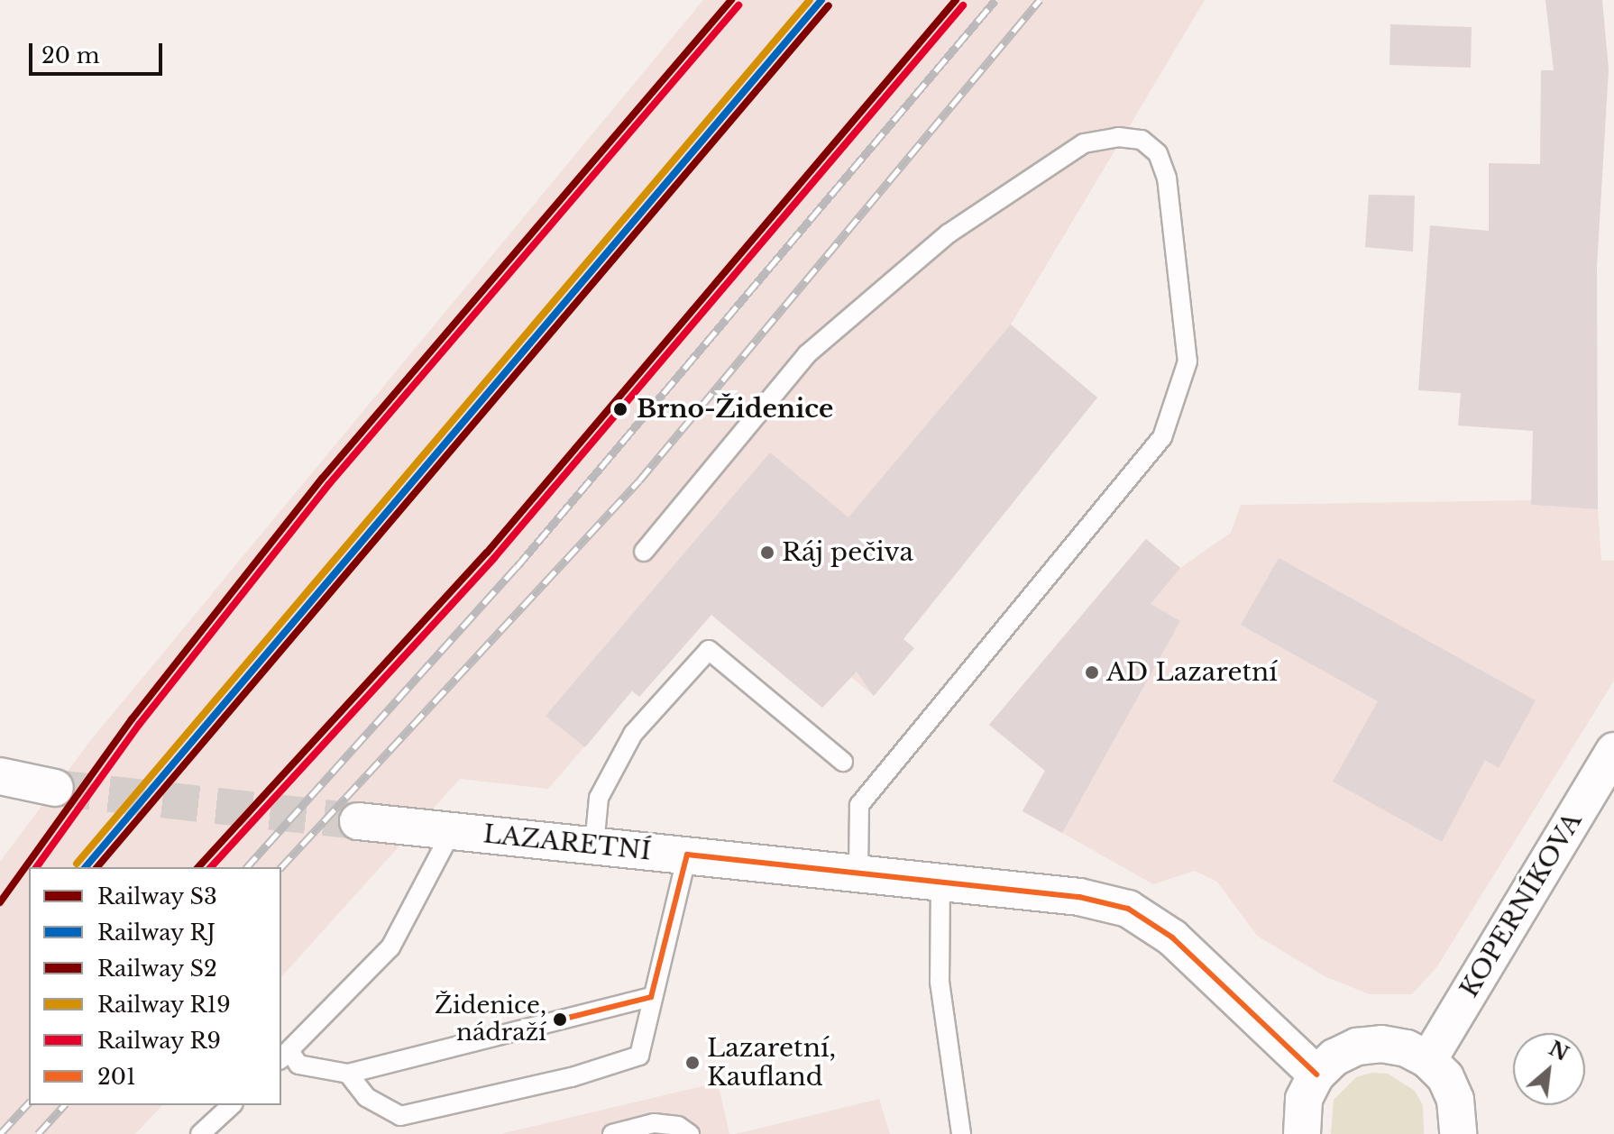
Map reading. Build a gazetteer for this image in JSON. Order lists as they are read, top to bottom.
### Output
{
  "streets": {
    "street": ["LAZARETNÍ", "KOPERNÍKOVA"]
  },
  "places": [
    "Brno-Židenice",
    "Ráj pečiva",
    "AD Lazaretní",
    "Židenice, nádraží",
    "Lazaretní, Kaufland"
  ],
  "lines": [
    "rail line S3",
    "rail line RJ",
    "rail line R19",
    "rail line S2",
    "rail line R9",
    "transit line 201"
  ],
  "legend": [
    "Railway S3",
    "Railway RJ",
    "Railway S2",
    "Railway R19",
    "Railway R9",
    "201"
  ],
  "scale_bar": "20 m",
  "north": "top right"
}
